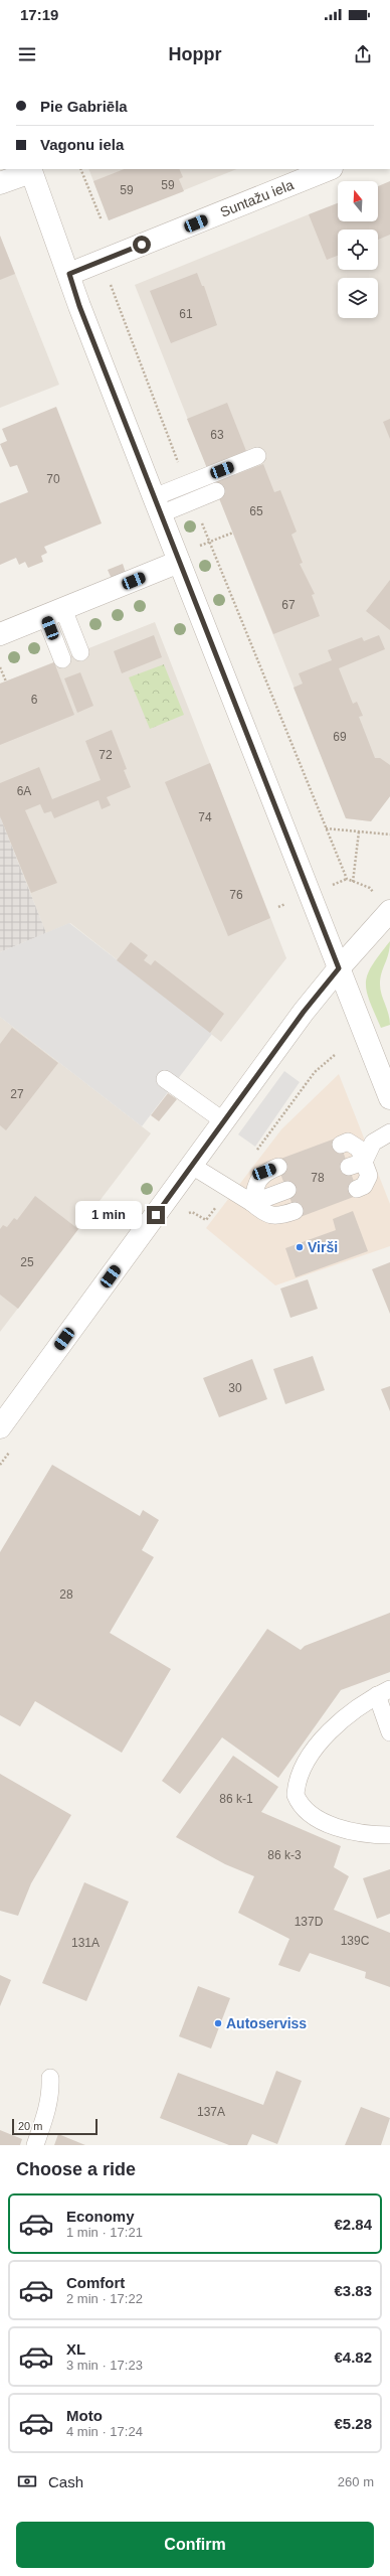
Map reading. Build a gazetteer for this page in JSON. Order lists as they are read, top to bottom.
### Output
{
  "streets": {
    "street": ["Suntažu iela"]
  },
  "places": ["Virši", "Autoserviss"],
  "house_numbers": [
    "59",
    "59",
    "61",
    "63",
    "70",
    "65",
    "67",
    "6",
    "69",
    "72",
    "6A",
    "74",
    "76",
    "27",
    "78",
    "25",
    "30",
    "28",
    "86 k-1",
    "86 k-3",
    "137D",
    "139C",
    "131A",
    "137A"
  ],
  "scale_bar": "20 m",
  "north": "top",
  "page": {
    "status": "17:19",
    "header": "Hoppr",
    "banner": ["Pie Gabriēla", "Vagonu iela"],
    "bubble": "1 min",
    "scale": "20 m",
    "heading": "Choose a ride",
    "list": [
      {
        "name": "Economy",
        "note": "1 min · 17:21",
        "value": "€2.84"
      },
      {
        "name": "Comfort",
        "note": "2 min · 17:22",
        "value": "€3.83"
      },
      {
        "name": "XL",
        "note": "3 min · 17:23",
        "value": "€4.82"
      },
      {
        "name": "Moto",
        "note": "4 min · 17:24",
        "value": "€5.28"
      }
    ],
    "pay": ["Cash", "260 m"],
    "buttons": "Confirm"
  }
}
